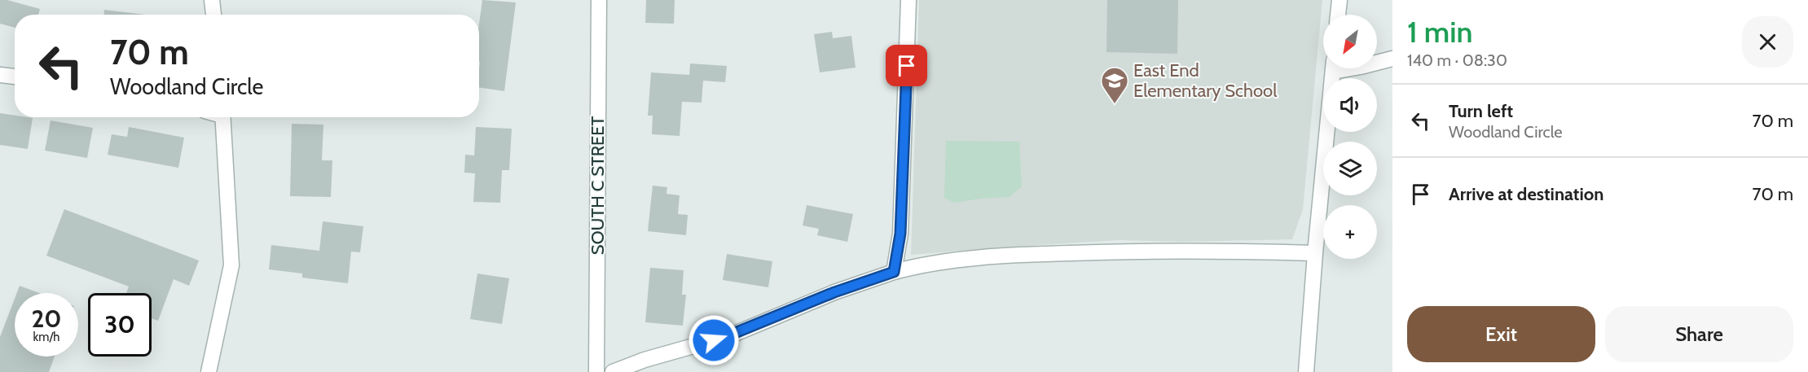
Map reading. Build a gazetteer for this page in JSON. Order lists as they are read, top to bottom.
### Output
{
  "streets": {
    "street": ["SOUTH C STREET"]
  },
  "places": {
    "school or university": ["East End Elementary School"]
  },
  "north": "bottom left",
  "page": {
    "heading": ["1 min", "140 m · 08:30"],
    "map_buttons": "+",
    "turn": ["70 m", "Woodland Circle"],
    "list": [
      {
        "name": "Turn left",
        "note": "Woodland Circle",
        "value": "70 m"
      },
      {
        "name": "Arrive at destination",
        "value": "70 m"
      }
    ],
    "speed": "20 km/h",
    "limit": "30",
    "buttons": ["Exit", "Share"]
  }
}
